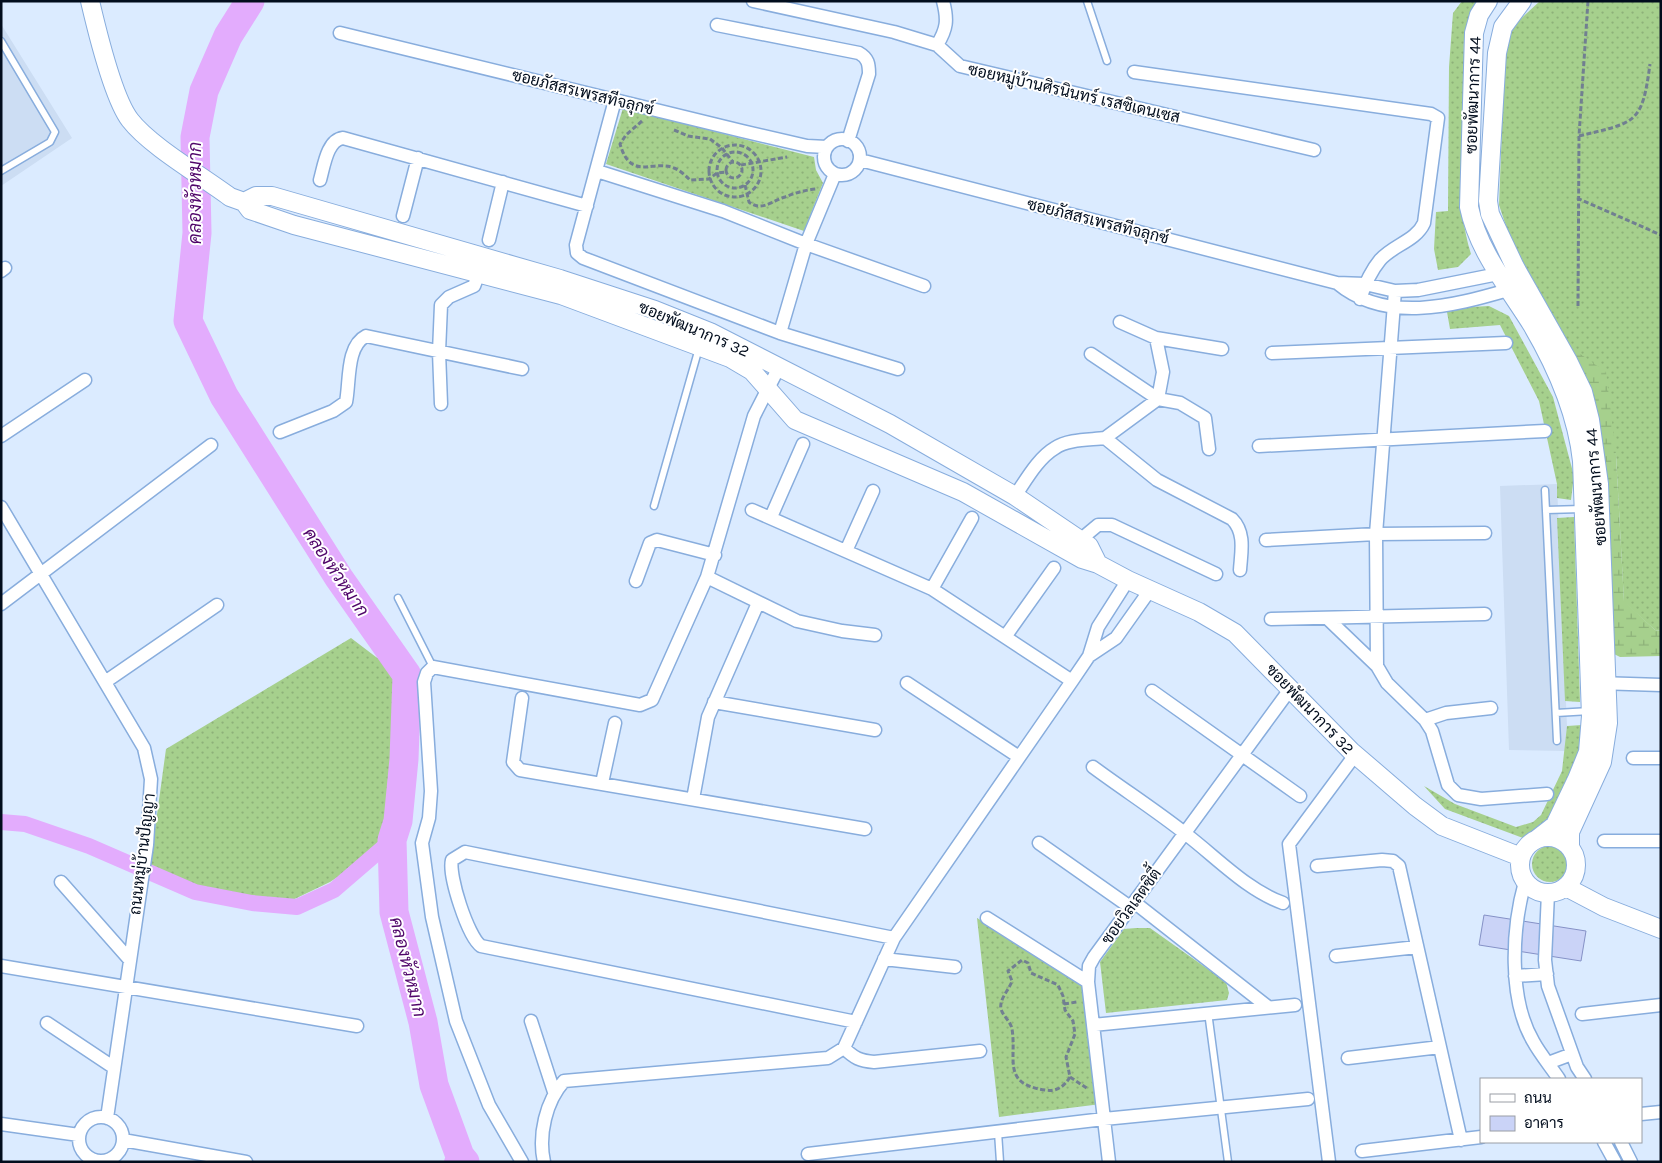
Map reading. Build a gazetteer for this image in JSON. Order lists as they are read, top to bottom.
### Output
{
  "streets": {
    "street": [
      "ซอยภัสสรเพรสทีจลุกซ์",
      "ซอยหมู่บ้านศิรนินทร์ เรสซิเดนเซส",
      "ซอยพัฒนาการ 44",
      "ซอยพัฒนาการ 32",
      "ถนนหมู่บ้านปัญญา",
      "ซอยวิลเลตซิตี้"
    ]
  },
  "crossings": [
    ["ซอยภัสสรเพรสทีจลุกซ์", "ซอยพัฒนาการ 44"],
    ["ซอยพัฒนาการ 44", "ซอยพัฒนาการ 32"],
    ["ซอยพัฒนาการ 32", "ซอยวิลเลตซิตี้"]
  ],
  "water": ["คลองหัวหมาก"],
  "legend": ["ถนน", "อาคาร"]
}
